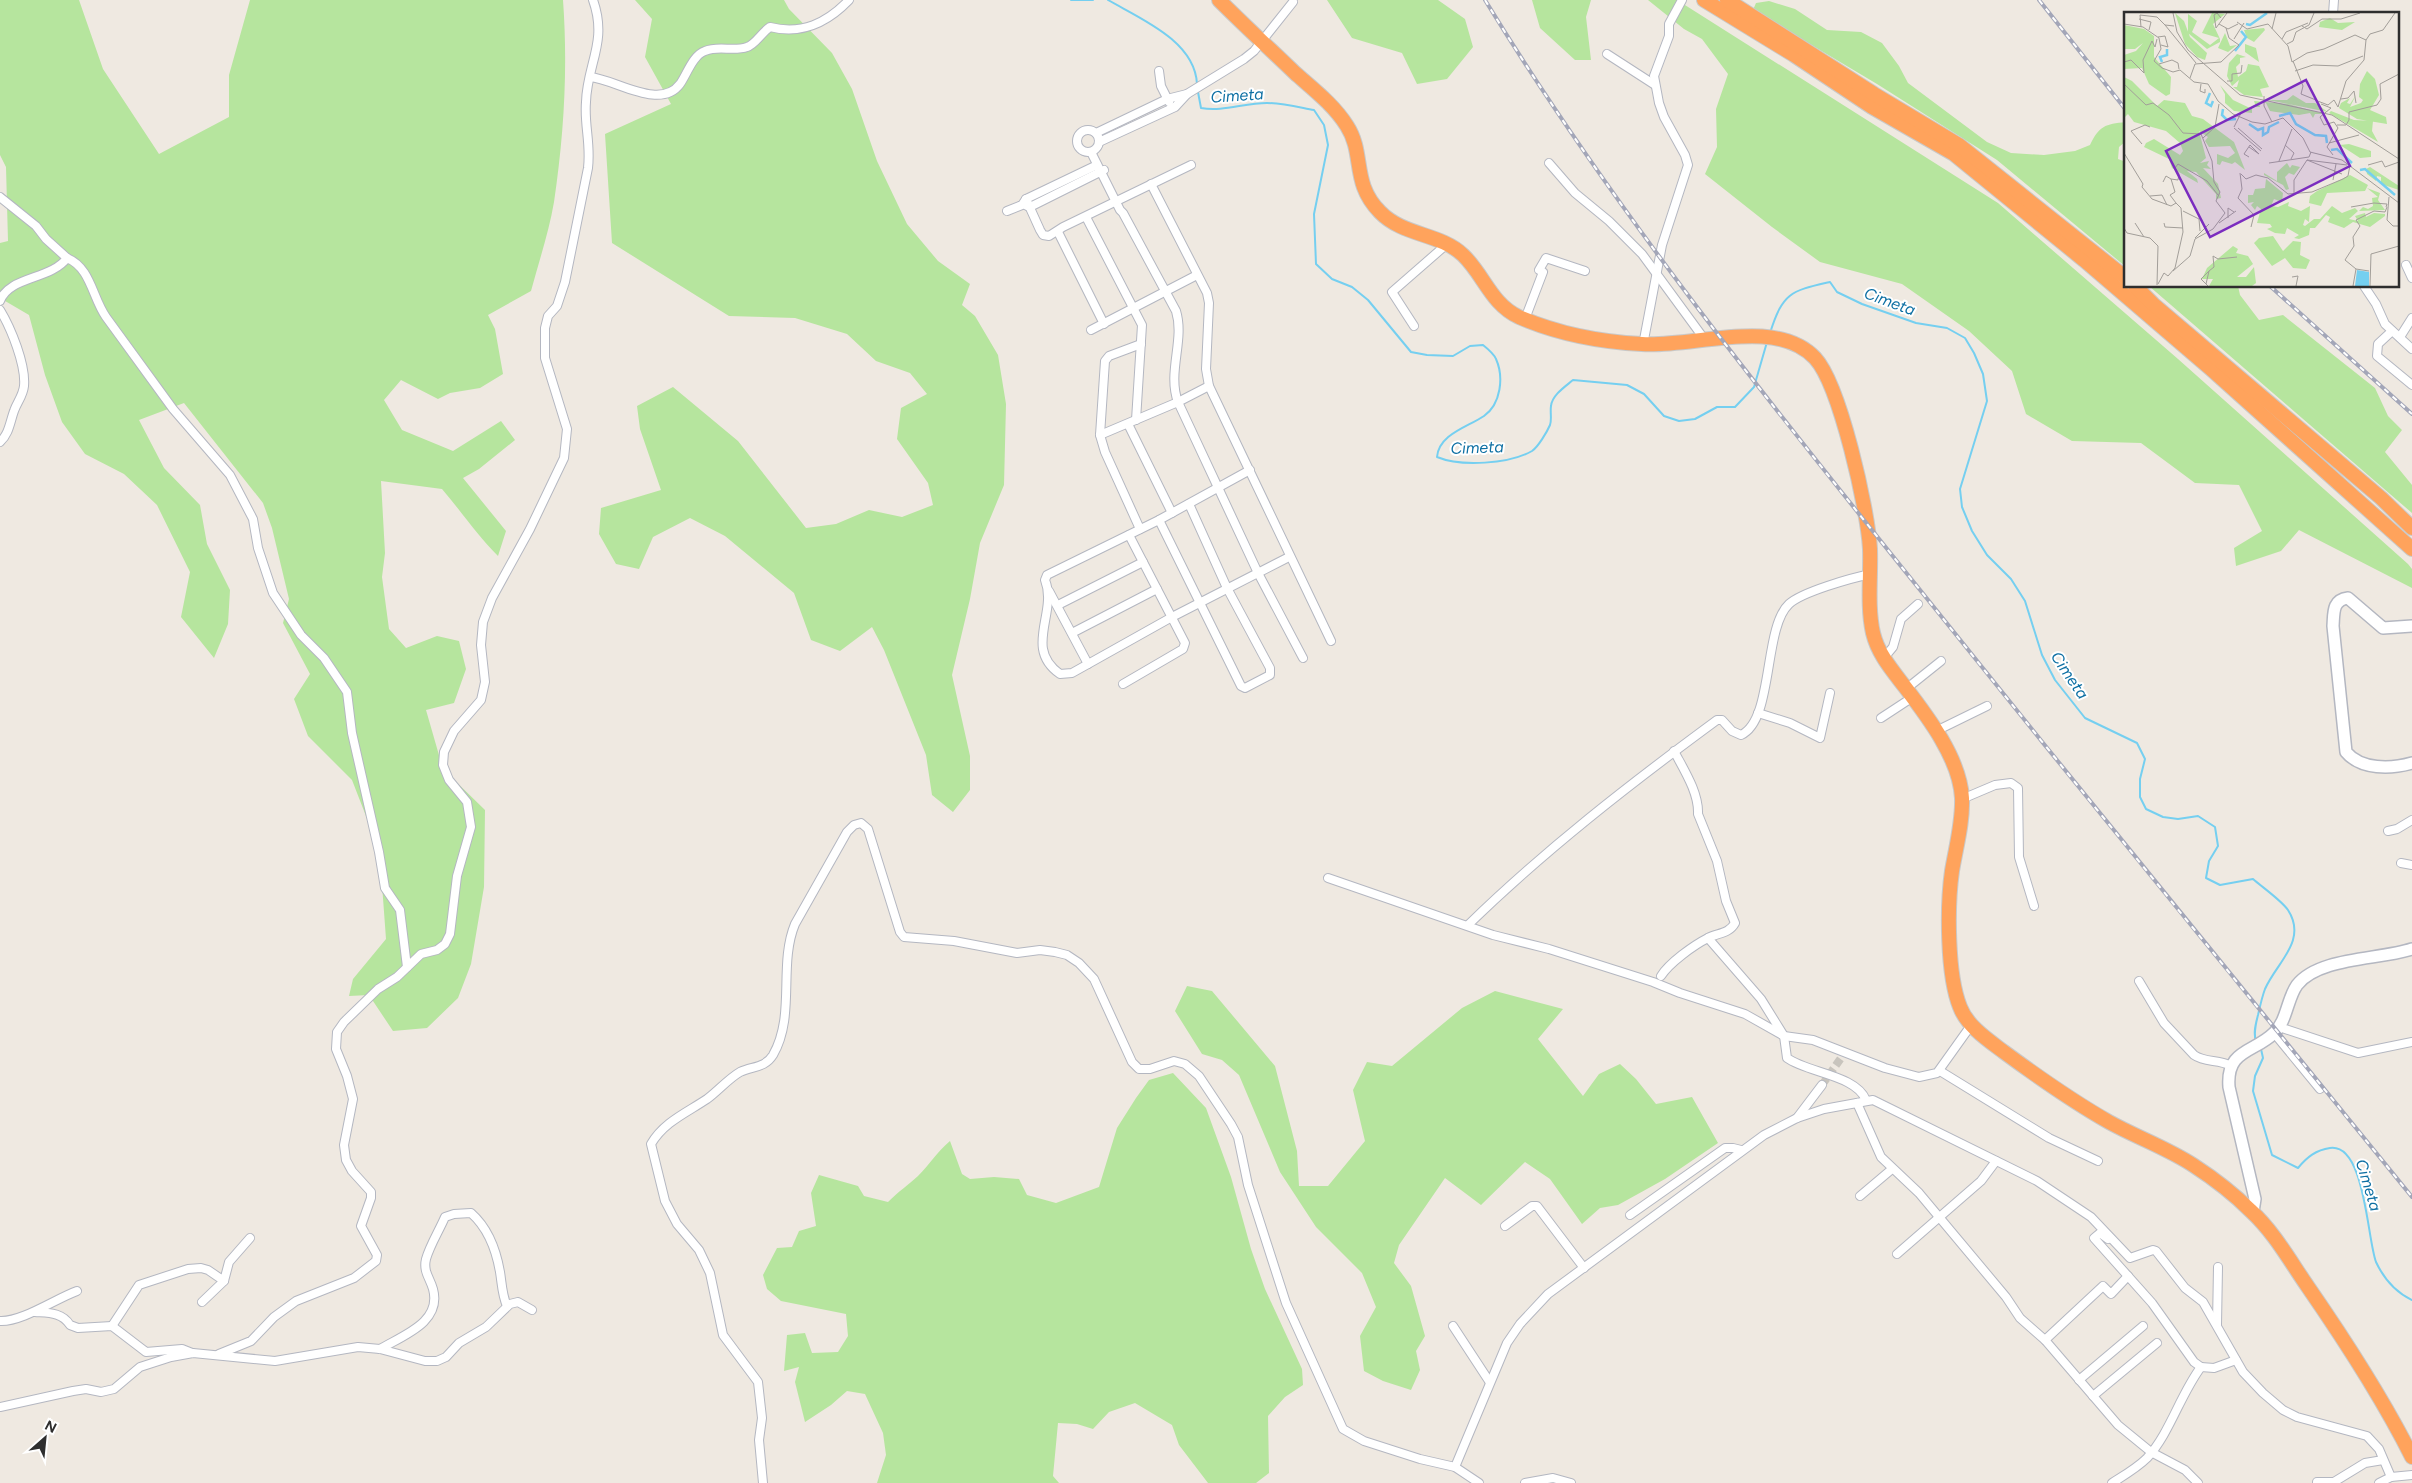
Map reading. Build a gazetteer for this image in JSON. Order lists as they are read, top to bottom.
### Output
{
  "water": ["Cimeta"],
  "north": "top right"
}
